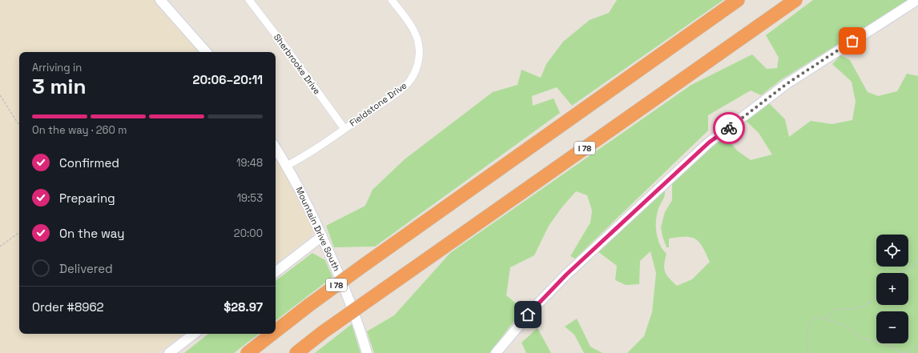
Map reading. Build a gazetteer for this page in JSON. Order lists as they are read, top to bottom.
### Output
{
  "streets": {
    "highway": ["I 78"],
    "street": ["Sherbrooke Drive", "Fieldstone Drive", "Mountain Drive South"]
  },
  "crossings": [
    ["Sherbrooke Drive", "Fieldstone Drive"],
    ["Fieldstone Drive", "Mountain Drive South"]
  ],
  "page": {
    "heading": ["3 min", "Arriving in", "20:06–20:11"],
    "panel": ["Order #8962", "$28.97"],
    "bar": "On the way · 260 m",
    "list": [
      ["Confirmed", "19:48"],
      ["Preparing", "19:53"],
      ["On the way", "20:00"],
      "Delivered"
    ],
    "map_buttons": ["+", "−"]
  }
}
